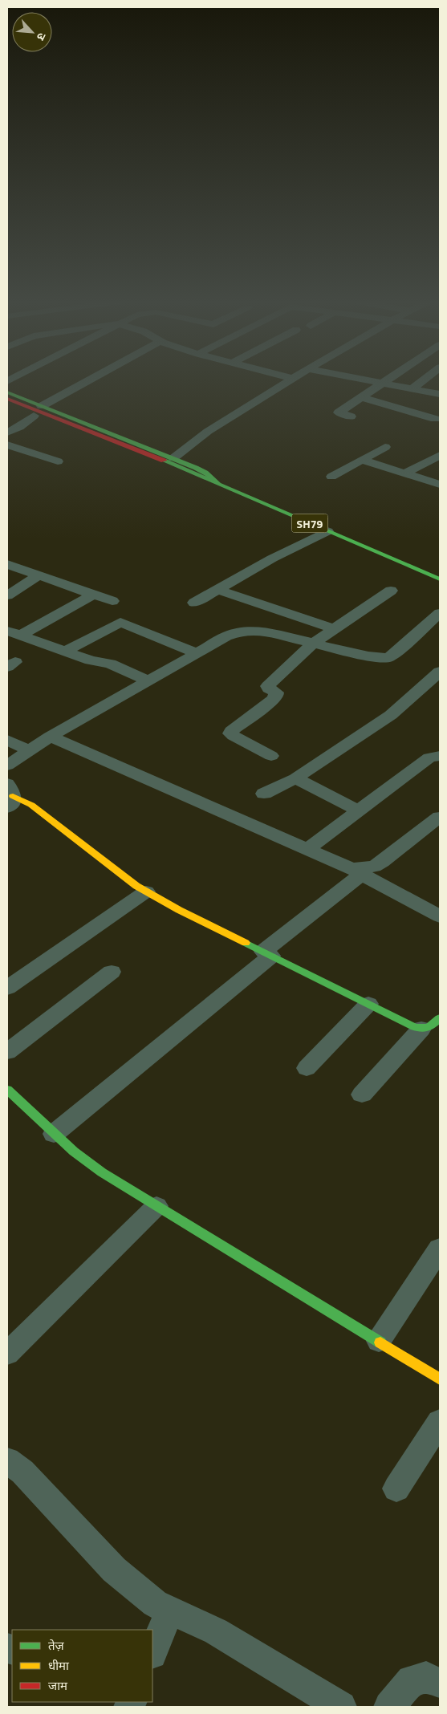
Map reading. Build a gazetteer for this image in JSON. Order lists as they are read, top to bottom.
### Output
{
  "streets": {
    "main road": ["SH79"]
  },
  "legend": ["तेज़", "धीमा", "जाम"],
  "north": "bottom right"
}
